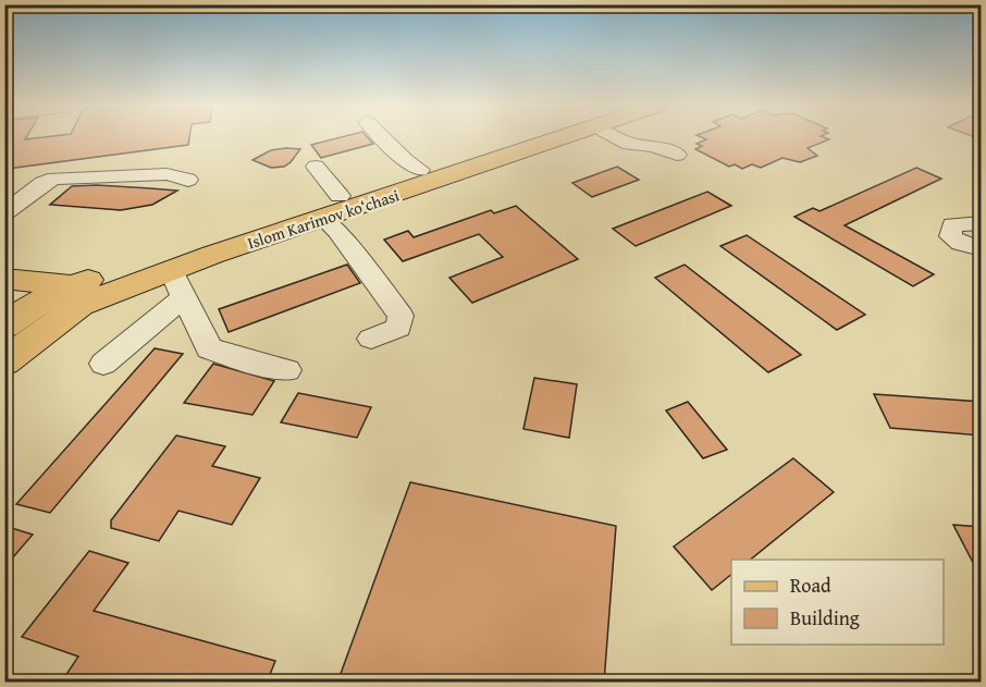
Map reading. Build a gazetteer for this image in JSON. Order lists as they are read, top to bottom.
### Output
{
  "streets": {
    "main road": ["Islom Karimov ko‘chasi"]
  },
  "legend": ["Road", "Building"]
}
